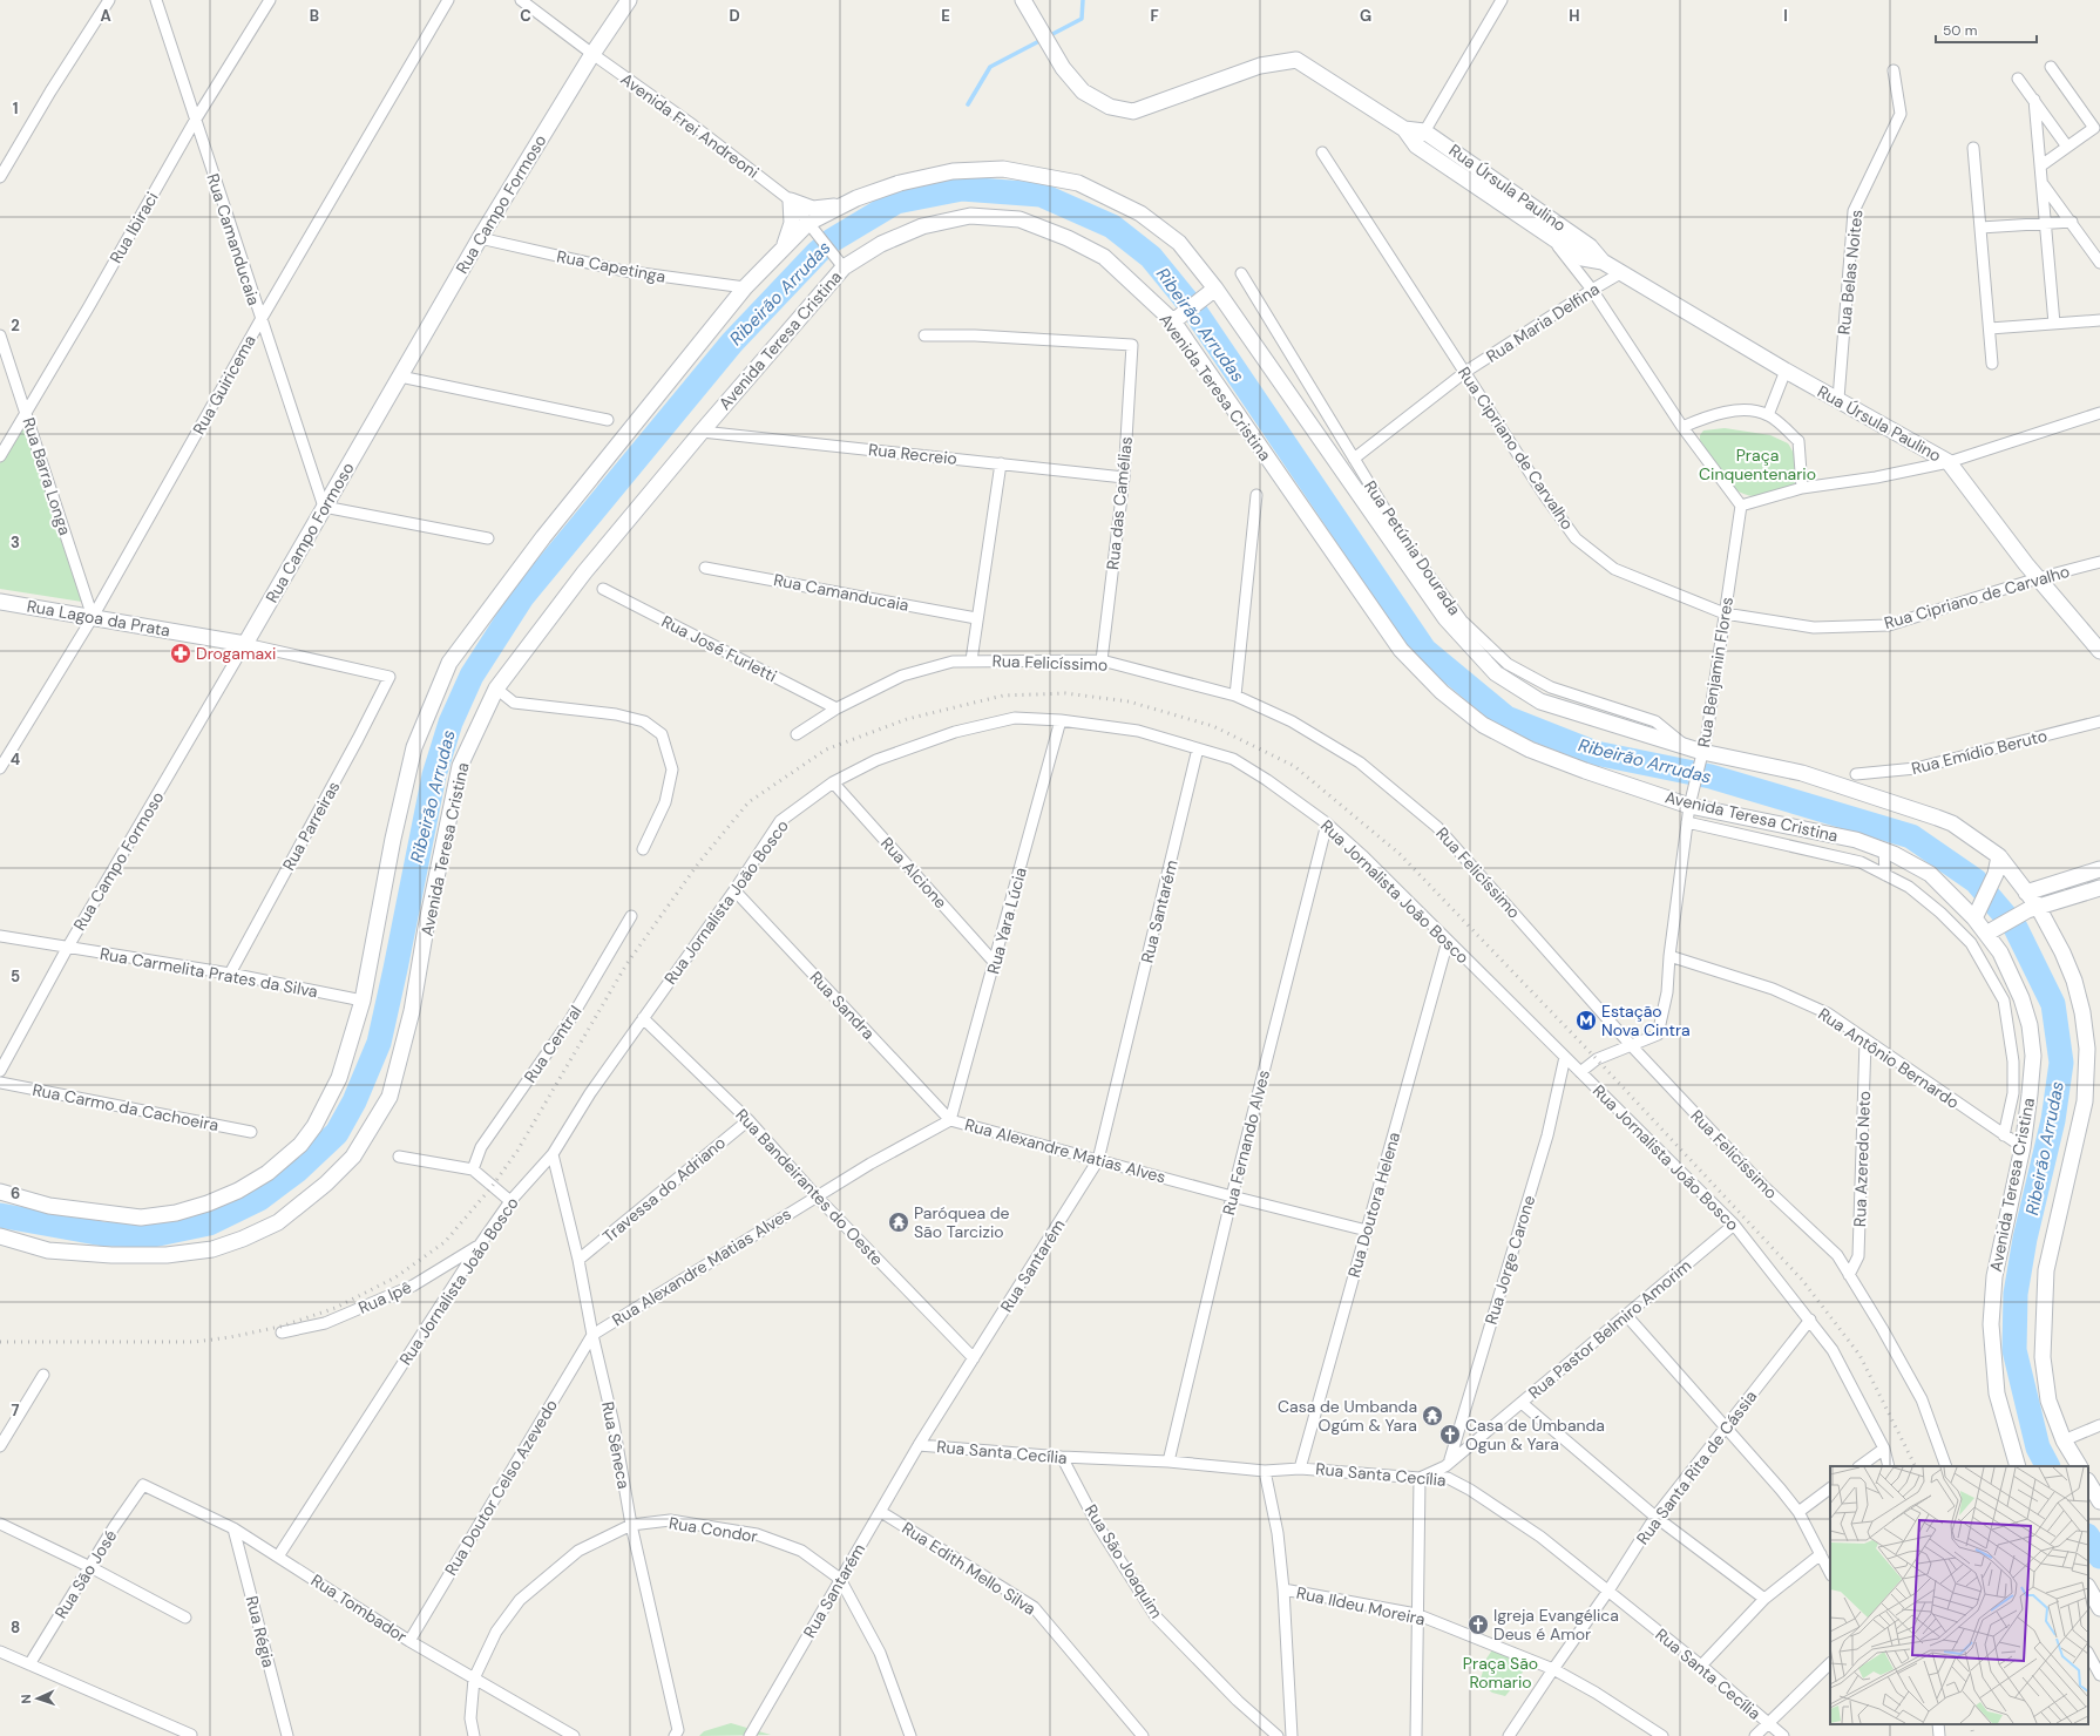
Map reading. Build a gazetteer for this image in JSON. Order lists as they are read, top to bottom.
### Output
{
  "streets": {
    "main road": [
      "Rua Úrsula Paulino",
      "Rua Campo Formoso",
      "Avenida Teresa Cristina",
      "Rua Lagoa da Prata"
    ],
    "street": [
      "Avenida Frei Andreoni",
      "Rua Ibiraci",
      "Rua Camanducaia",
      "Rua Capetinga",
      "Rua Belas Noites",
      "Rua Maria Delfina",
      "Rua Guiricema",
      "Rua Cipriano de Carvalho",
      "Rua Recreio",
      "Rua Barra Longa",
      "Rua das Camélias",
      "Rua Petúnia Dourada",
      "Rua José Furletti",
      "Rua Felicíssimo",
      "Rua Benjamin Flores",
      "Rua Emídio Beruto",
      "Rua Parreiras",
      "Rua Alcione",
      "Rua Jornalista João Bosco",
      "Rua Santarém",
      "Rua Yara Lúcia",
      "Rua Carmelita Prates da Silva",
      "Rua Sandra",
      "Rua Central",
      "Rua Antônio Bernardo",
      "Rua Carmo da Cachoeira",
      "Rua Fernando Alves",
      "Rua Alexandre Matias Alves",
      "Rua Azeredo Neto",
      "Rua Bandeirantes do Oeste",
      "Travessa do Adriano",
      "Rua Doutora Helena",
      "Rua Jorge Carone",
      "Rua Ipê",
      "Rua Pastor Belmiro Amorim",
      "Rua Sêneca",
      "Rua Santa Cecília",
      "Rua Santa Rita de Cássia",
      "Rua Doutor Celso Azevedo",
      "Rua Condor",
      "Rua São Joaquim",
      "Rua Edith Mello Silva",
      "Rua São José",
      "Rua Ildeu Moreira",
      "Rua Tombador",
      "Rua Régia"
    ]
  },
  "crossings": [
    ["Avenida Frei Andreoni", "Rua Campo Formoso"],
    ["Avenida Frei Andreoni", "Avenida Teresa Cristina"],
    ["Rua Úrsula Paulino", "Rua Belas Noites"],
    ["Rua Úrsula Paulino", "Rua Maria Delfina"],
    ["Rua Úrsula Paulino", "Rua Cipriano de Carvalho"],
    ["Rua Campo Formoso", "Rua Camanducaia"],
    ["Rua Campo Formoso", "Rua Capetinga"],
    ["Rua Campo Formoso", "Rua Lagoa da Prata"],
    ["Rua Campo Formoso", "Rua Carmelita Prates da Silva"],
    ["Rua Ibiraci", "Rua Camanducaia"],
    ["Rua Ibiraci", "Rua Barra Longa"],
    ["Rua Camanducaia", "Rua Guiricema"],
    ["Rua Maria Delfina", "Rua Cipriano de Carvalho"],
    ["Rua Maria Delfina", "Rua Petúnia Dourada"],
    ["Avenida Teresa Cristina", "Rua Recreio"],
    ["Avenida Teresa Cristina", "Rua Benjamin Flores"],
    ["Avenida Teresa Cristina", "Rua Antônio Bernardo"],
    ["Rua Guiricema", "Rua Barra Longa"],
    ["Rua Guiricema", "Rua Lagoa da Prata"],
    ["Rua Cipriano de Carvalho", "Rua Benjamin Flores"],
    ["Rua Recreio", "Rua das Camélias"],
    ["Rua Barra Longa", "Rua Lagoa da Prata"],
    ["Rua das Camélias", "Rua Felicíssimo"],
    ["Rua Petúnia Dourada", "Rua Benjamin Flores"],
    ["Rua Lagoa da Prata", "Rua Parreiras"],
    ["Rua José Furletti", "Rua Felicíssimo"],
    ["Rua Felicíssimo", "Rua Benjamin Flores"],
    ["Rua Felicíssimo", "Rua Azeredo Neto"],
    ["Rua Benjamin Flores", "Rua Antônio Bernardo"],
    ["Rua Parreiras", "Rua Carmelita Prates da Silva"],
    ["Rua Alcione", "Rua Jornalista João Bosco"],
    ["Rua Alcione", "Rua Yara Lúcia"],
    ["Rua Jornalista João Bosco", "Rua Santarém"],
    ["Rua Jornalista João Bosco", "Rua Yara Lúcia"],
    ["Rua Jornalista João Bosco", "Rua Sandra"],
    ["Rua Jornalista João Bosco", "Rua Fernando Alves"],
    ["Rua Jornalista João Bosco", "Rua Bandeirantes do Oeste"],
    ["Rua Jornalista João Bosco", "Rua Doutora Helena"],
    ["Rua Jornalista João Bosco", "Rua Jorge Carone"],
    ["Rua Jornalista João Bosco", "Rua Ipê"],
    ["Rua Jornalista João Bosco", "Rua Pastor Belmiro Amorim"],
    ["Rua Jornalista João Bosco", "Rua Sêneca"],
    ["Rua Jornalista João Bosco", "Rua Santa Rita de Cássia"],
    ["Rua Jornalista João Bosco", "Rua Tombador"],
    ["Rua Santarém", "Rua Alexandre Matias Alves"],
    ["Rua Santarém", "Rua Bandeirantes do Oeste"],
    ["Rua Santarém", "Rua Santa Cecília"],
    ["Rua Santarém", "Rua Condor"],
    ["Rua Santarém", "Rua Edith Mello Silva"],
    ["Rua Yara Lúcia", "Rua Sandra"],
    ["Rua Yara Lúcia", "Rua Alexandre Matias Alves"],
    ["Rua Sandra", "Rua Alexandre Matias Alves"],
    ["Rua Antônio Bernardo", "Rua Azeredo Neto"],
    ["Rua Fernando Alves", "Rua Alexandre Matias Alves"],
    ["Rua Fernando Alves", "Rua Santa Cecília"],
    ["Rua Alexandre Matias Alves", "Rua Bandeirantes do Oeste"],
    ["Rua Alexandre Matias Alves", "Rua Doutora Helena"],
    ["Rua Alexandre Matias Alves", "Rua Sêneca"],
    ["Rua Alexandre Matias Alves", "Rua Doutor Celso Azevedo"],
    ["Rua Bandeirantes do Oeste", "Travessa do Adriano"],
    ["Travessa do Adriano", "Rua Sêneca"],
    ["Rua Doutora Helena", "Rua Santa Cecília"],
    ["Rua Jorge Carone", "Rua Pastor Belmiro Amorim"],
    ["Rua Pastor Belmiro Amorim", "Rua Santa Cecília"],
    ["Rua Sêneca", "Rua Doutor Celso Azevedo"],
    ["Rua Sêneca", "Rua Condor"],
    ["Rua Santa Cecília", "Rua Santa Rita de Cássia"],
    ["Rua Santa Cecília", "Rua São Joaquim"],
    ["Rua Santa Rita de Cássia", "Rua Ildeu Moreira"],
    ["Rua Doutor Celso Azevedo", "Rua Tombador"],
    ["Rua Condor", "Rua Tombador"],
    ["Rua São José", "Rua Tombador"],
    ["Rua Tombador", "Rua Régia"]
  ],
  "water": ["Ribeirão Arrudas"],
  "parks": ["Praça Cinquentenario", "Praça São Romario"],
  "places": {
    "pharmacy": ["Drogamaxi"],
    "metro station": ["Estação Nova Cintra"],
    "temple": ["Paróquea de São Tarcizio", "Casa de Umbanda Ogúm & Yara"],
    "church": ["Casa de Úmbanda Ogun & Yara", "Igreja Evangélica Deus é Amor"]
  },
  "scale_bar": "50 m",
  "north": "left",
  "grid": {
    "columns": [
      "A",
      "B",
      "C",
      "D",
      "E",
      "F",
      "G",
      "H",
      "I"
    ],
    "rows": [
      "1",
      "2",
      "3",
      "4",
      "5",
      "6",
      "7",
      "8"
    ]
  }
}
